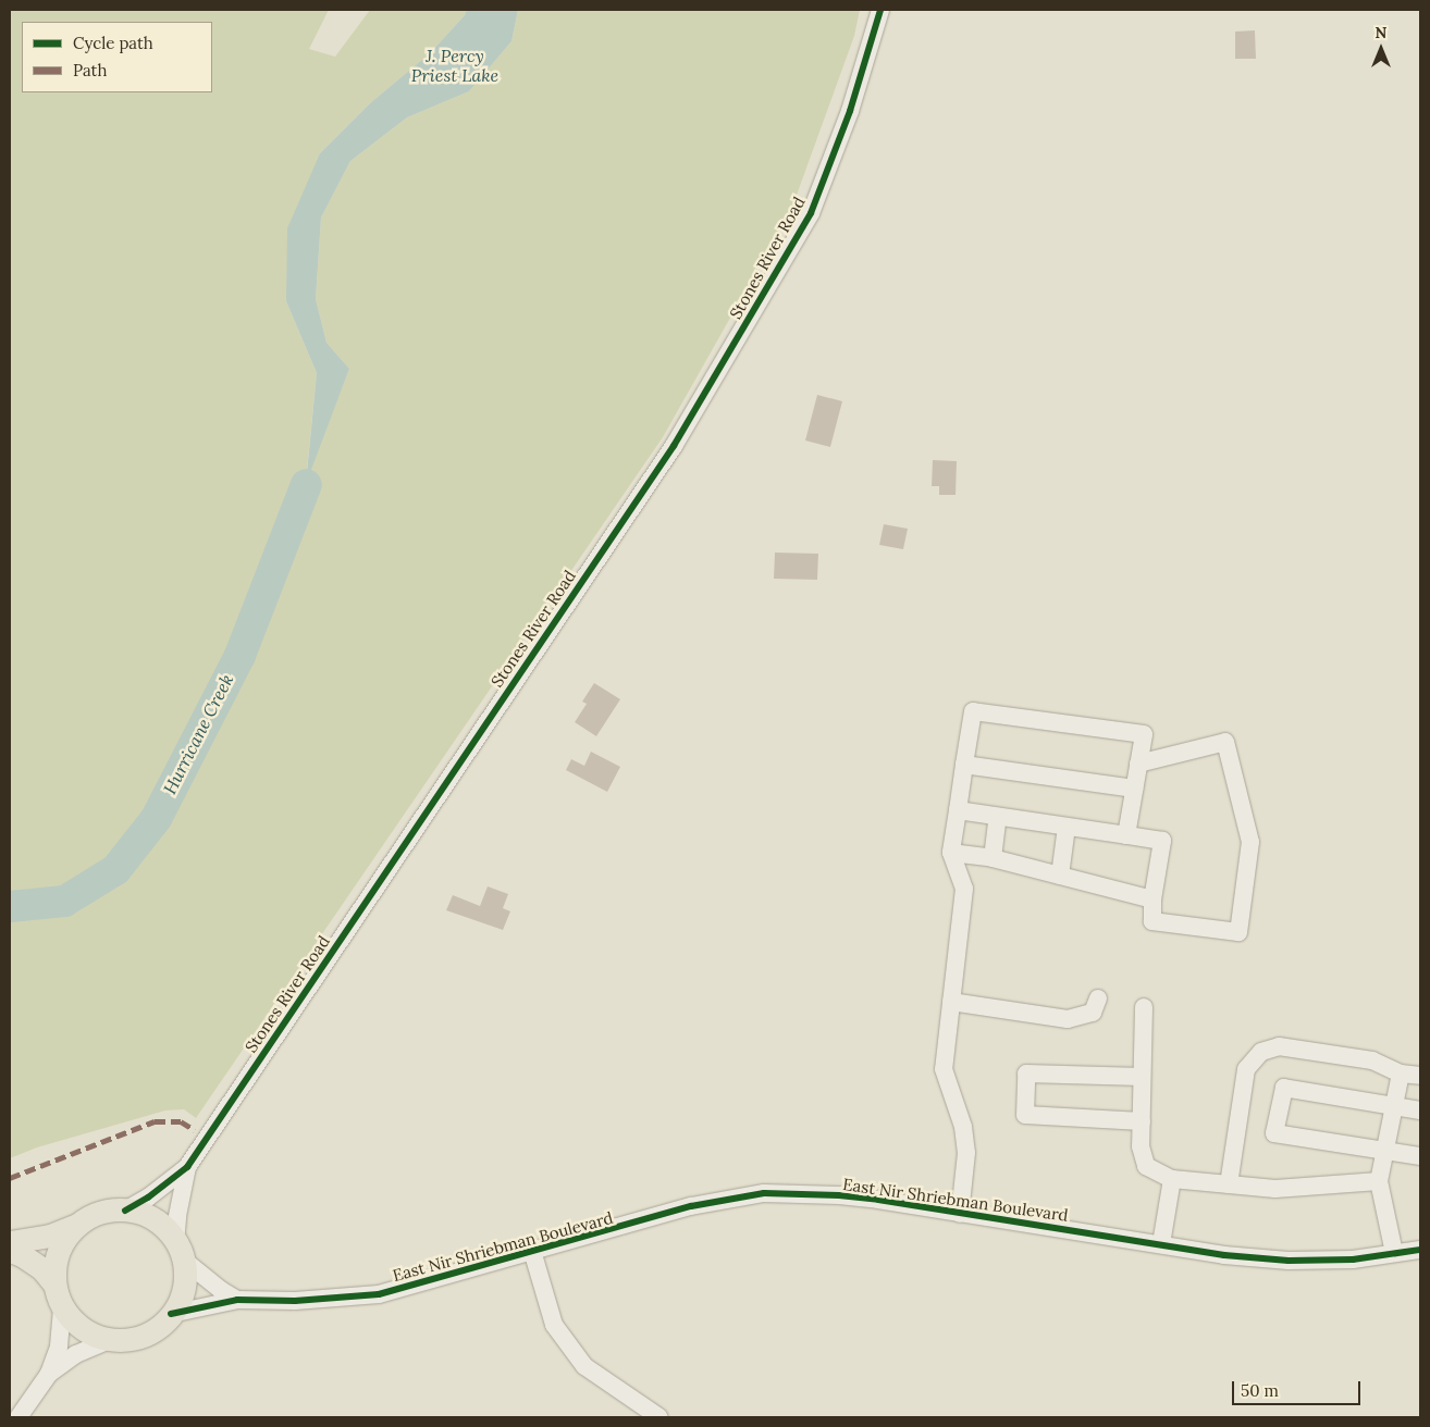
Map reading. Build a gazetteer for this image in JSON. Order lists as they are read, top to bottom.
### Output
{
  "streets": {
    "main road": ["Stones River Road"],
    "street": ["East Nir Shriebman Boulevard"]
  },
  "crossings": [
    ["Stones River Road", "East Nir Shriebman Boulevard"]
  ],
  "water": ["J. Percy Priest Lake", "Hurricane Creek"],
  "legend": ["Cycle path", "Path"],
  "scale_bar": "50 m",
  "north": "top"
}
